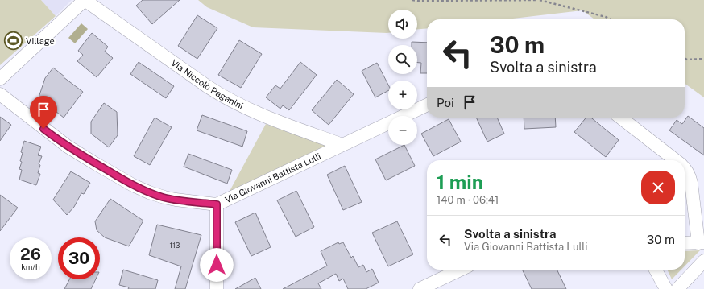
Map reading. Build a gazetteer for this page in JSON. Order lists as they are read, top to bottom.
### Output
{
  "streets": {
    "street": ["Via Niccolò Paganini", "Via Giovanni Battista Lulli"]
  },
  "crossings": [
    ["Via Niccolò Paganini", "Via Giovanni Battista Lulli"]
  ],
  "places": {
    "sports": ["Village"]
  },
  "house_numbers": ["113"],
  "page": {
    "map_buttons": ["+", "−"],
    "turn": ["30 m", "Svolta a sinistra"],
    "then": "Poi",
    "heading": ["1 min", "140 m · 06:41"],
    "list": [
      {
        "name": "Svolta a sinistra",
        "note": "Via Giovanni Battista Lulli",
        "value": "30 m"
      }
    ],
    "speed": "26 km/h",
    "limit": "30"
  }
}
